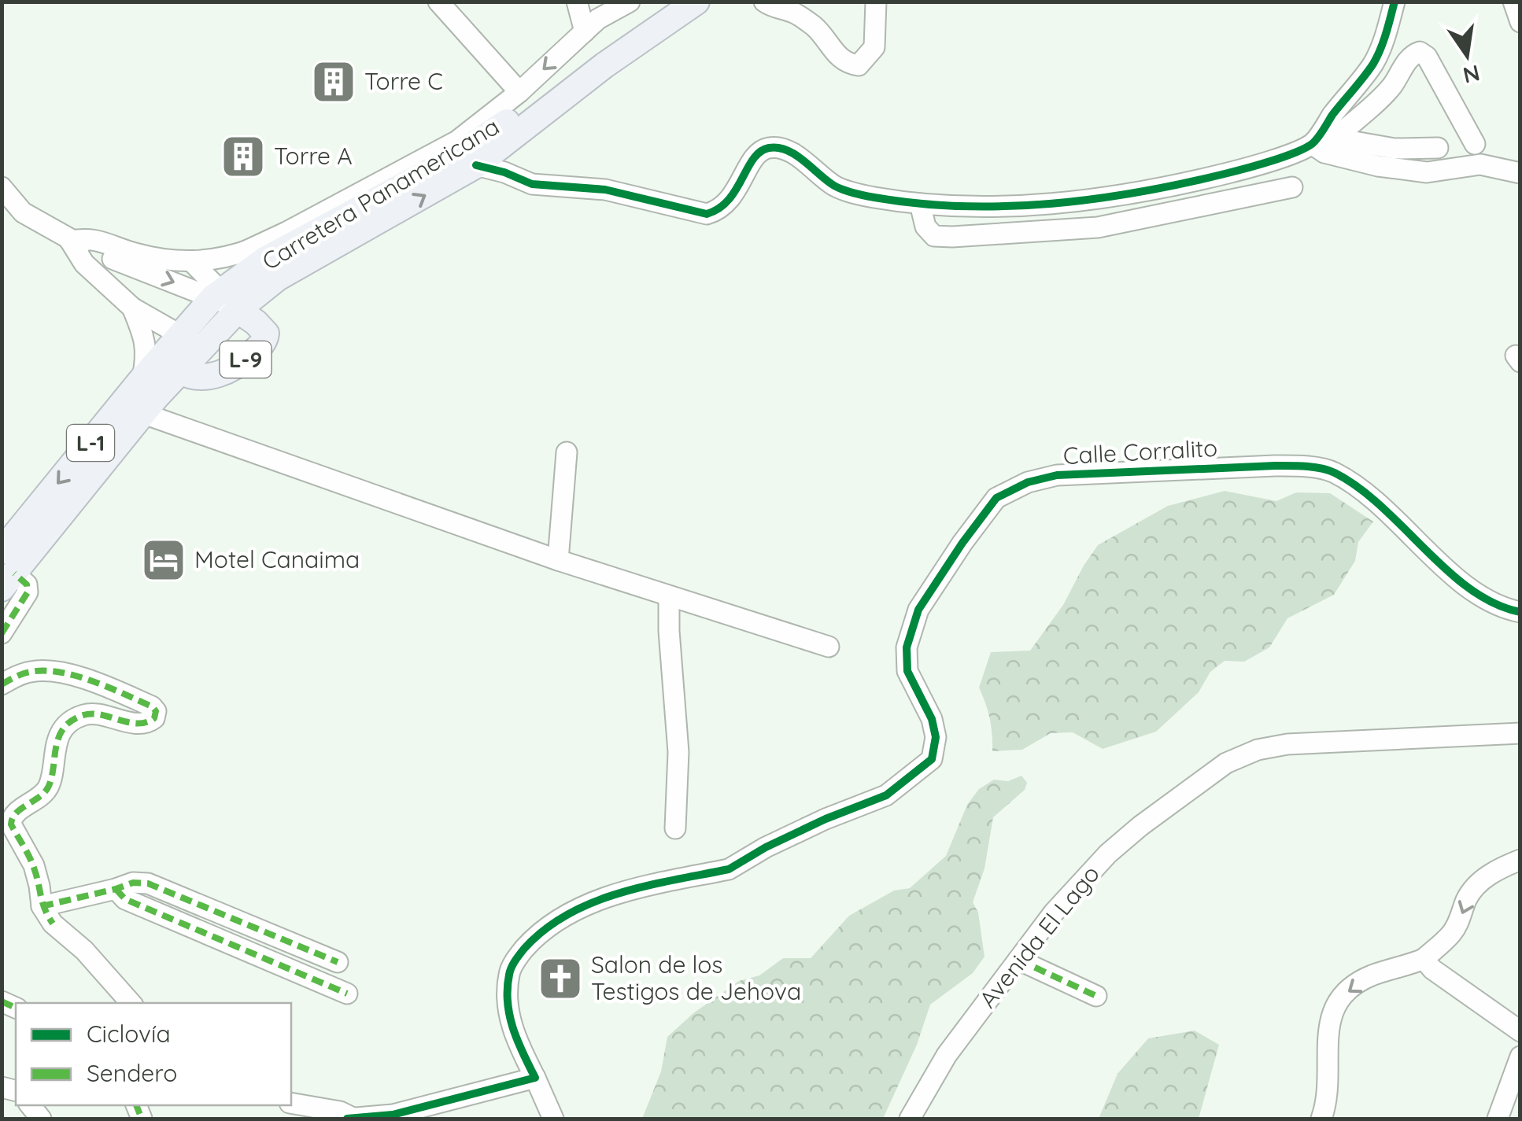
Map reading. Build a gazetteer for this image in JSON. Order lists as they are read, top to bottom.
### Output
{
  "streets": {
    "main road": ["Carretera Panamericana", "L-9", "L-1"],
    "street": ["Calle Corralito", "Avenida El Lago"]
  },
  "crossings": [
    ["Carretera Panamericana", "L-9"]
  ],
  "places": {
    "building": ["Torre C", "Torre A"],
    "hotel": ["Motel Canaima"],
    "church": ["Salon de los Testigos de Jehova"]
  },
  "legend": ["Ciclovía", "Sendero"],
  "north": "bottom"
}
